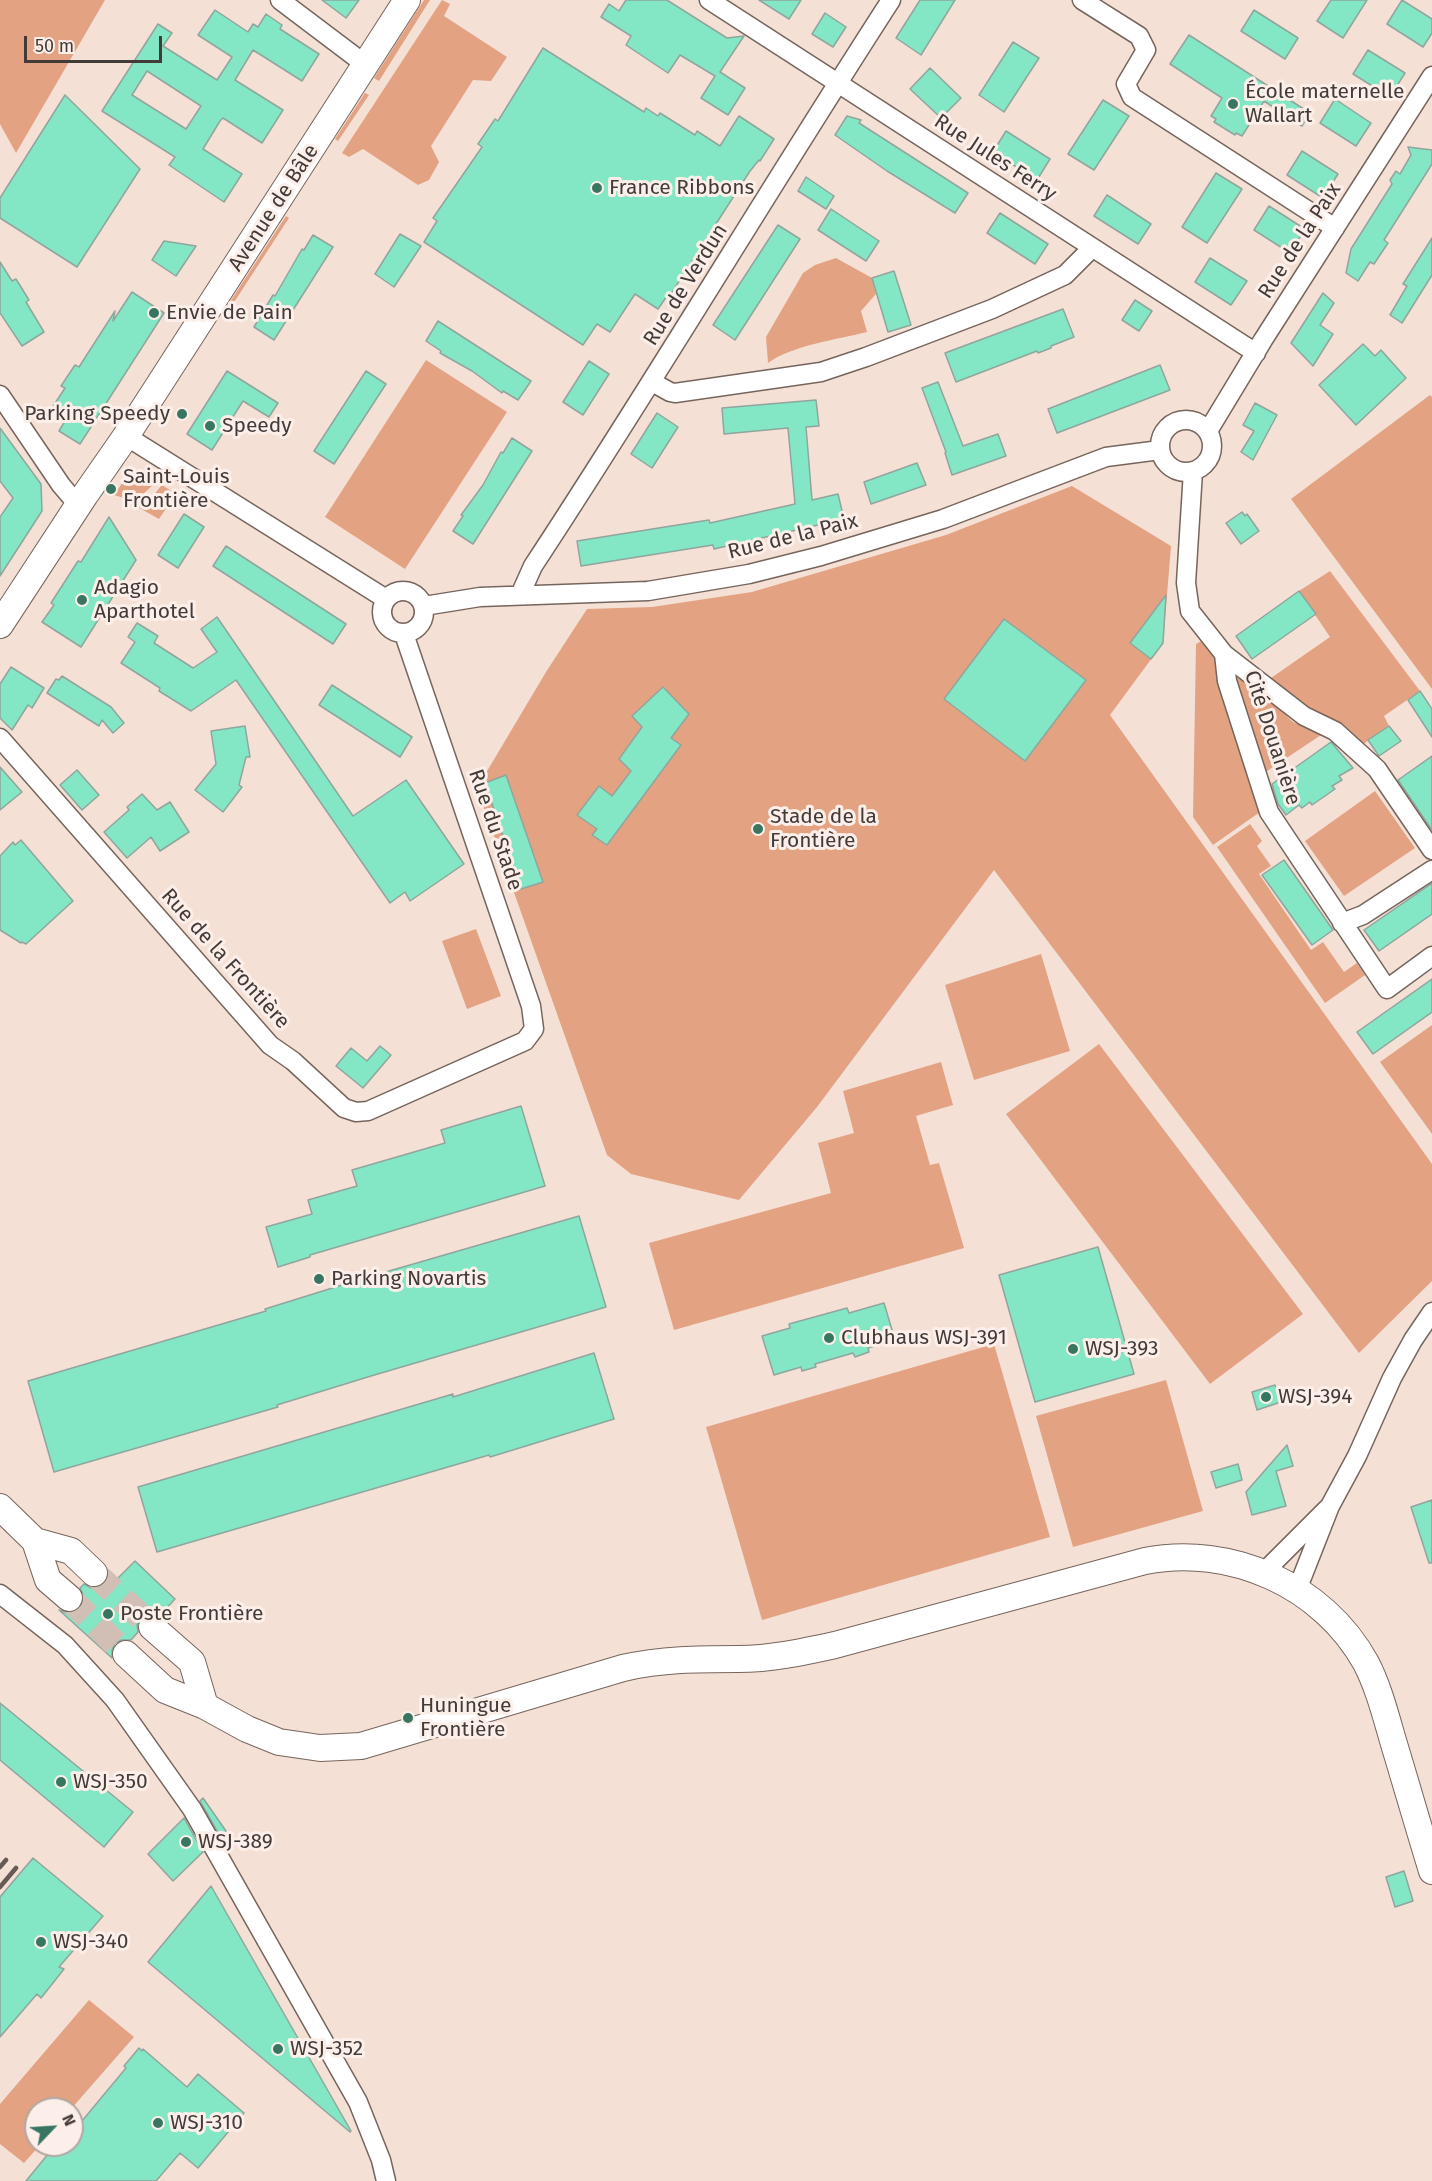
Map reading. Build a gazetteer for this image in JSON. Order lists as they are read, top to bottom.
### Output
{
  "streets": {
    "main road": ["Avenue de Bâle"],
    "street": [
      "Rue Jules Ferry",
      "Rue de la Paix",
      "Rue de Verdun",
      "Cité Douanière",
      "Rue du Stade",
      "Rue de la Frontière"
    ]
  },
  "crossings": [
    ["Rue Jules Ferry", "Rue de la Paix"],
    ["Rue Jules Ferry", "Rue de Verdun"],
    ["Rue de la Paix", "Rue de Verdun"],
    ["Rue de la Paix", "Cité Douanière"],
    ["Rue de la Paix", "Rue du Stade"],
    ["Rue du Stade", "Rue de la Frontière"]
  ],
  "places": [
    "École maternelle Wallart",
    "France Ribbons",
    "Envie de Pain",
    "Parking Speedy",
    "Speedy",
    "Saint-Louis Frontière",
    "Adagio Aparthotel",
    "Stade de la Frontière",
    "Parking Novartis",
    "Clubhaus WSJ-391",
    "WSJ-393",
    "WSJ-394",
    "Poste Frontière",
    "Huningue Frontière",
    "WSJ-350",
    "WSJ-389",
    "WSJ-340",
    "WSJ-352",
    "WSJ-310"
  ],
  "scale_bar": "50 m",
  "north": "top right"
}
